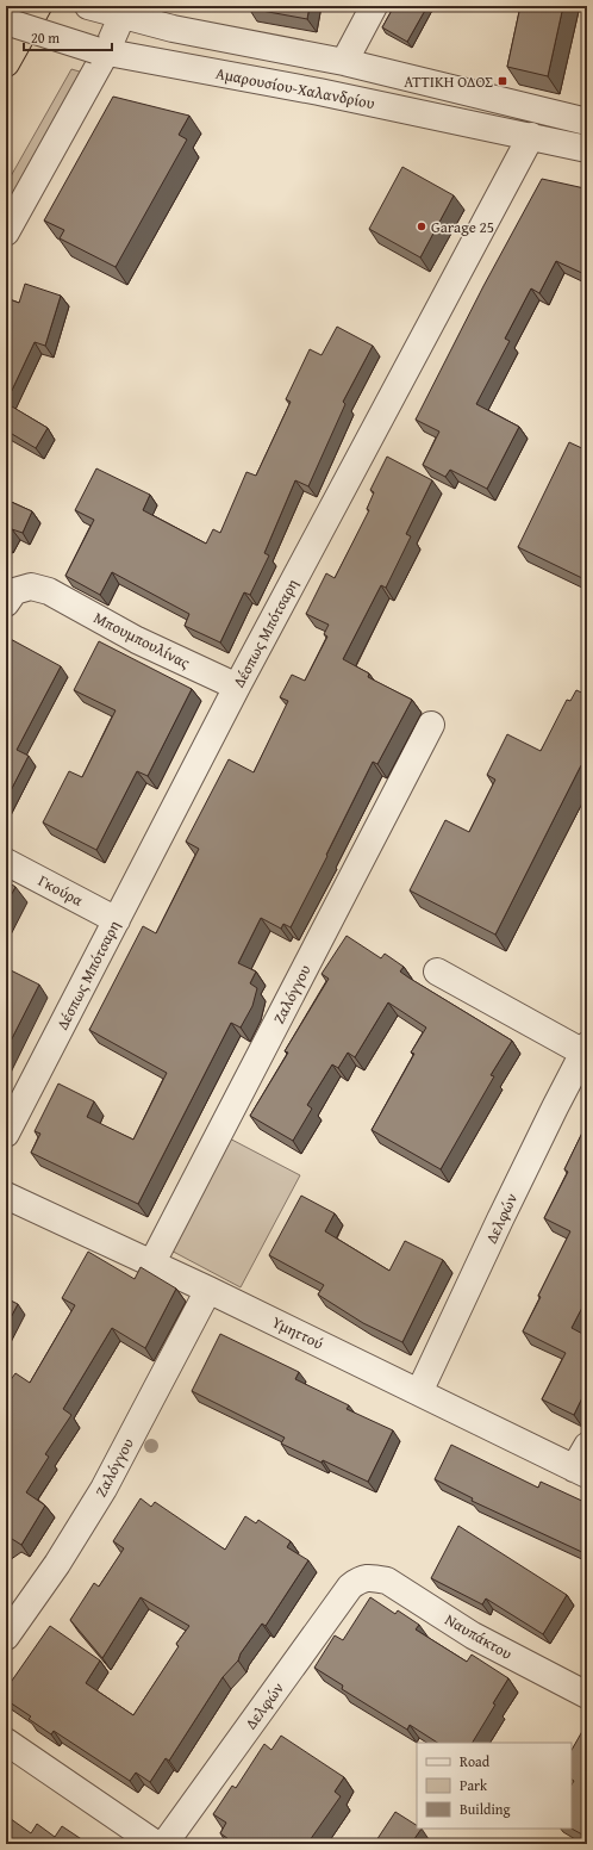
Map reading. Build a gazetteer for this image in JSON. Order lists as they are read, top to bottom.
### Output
{
  "streets": {
    "street": [
      "Αμαρουσίου-Χαλανδρίου",
      "Δέσπως Μπότσαρη",
      "Μπουμπουλίνας",
      "Γκούρα",
      "Ζαλόγγου",
      "Δελφών",
      "Υμηττού",
      "Ναυπάκτου"
    ]
  },
  "crossings": [
    ["Αμαρουσίου-Χαλανδρίου", "Δέσπως Μπότσαρη"],
    ["Δέσπως Μπότσαρη", "Μπουμπουλίνας"],
    ["Δέσπως Μπότσαρη", "Γκούρα"],
    ["Ζαλόγγου", "Υμηττού"],
    ["Δελφών", "Υμηττού"],
    ["Δελφών", "Ναυπάκτου"]
  ],
  "places": {
    "transit": ["ΑΤΤΙΚΗ ΟΔΟΣ"],
    "other": ["Garage 25"]
  },
  "legend": ["Road", "Park", "Building"],
  "scale_bar": "20 m"
}
